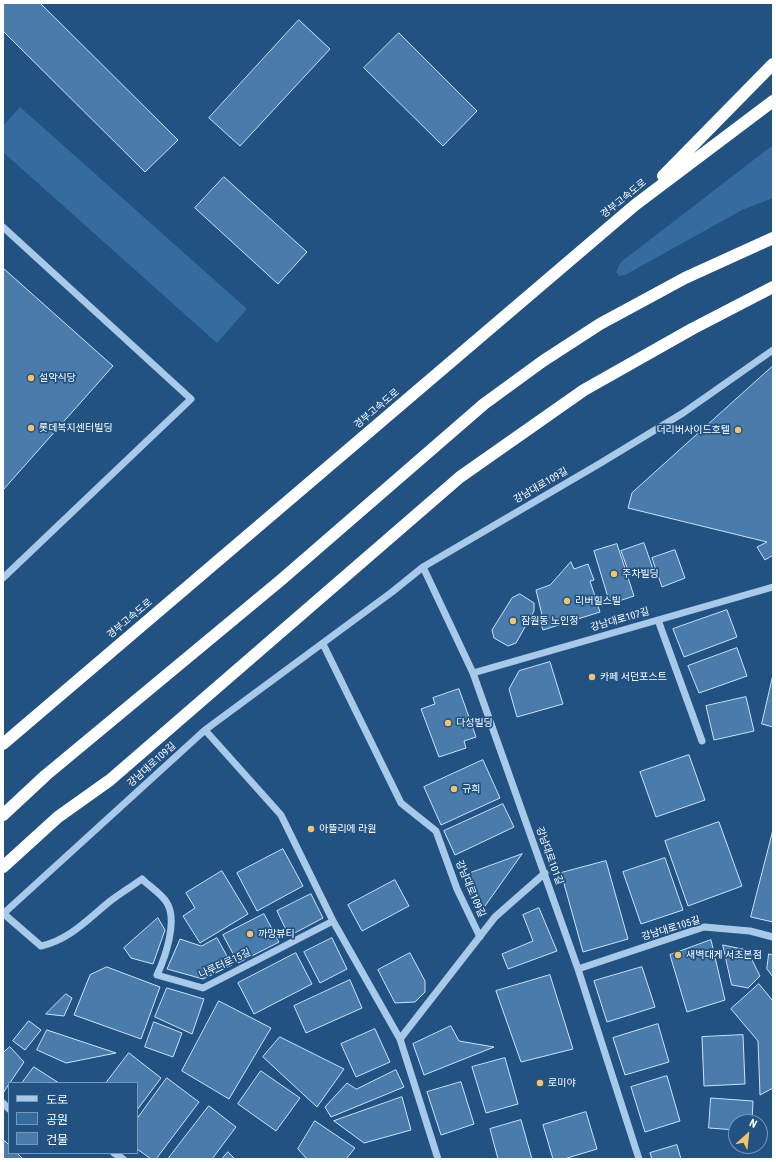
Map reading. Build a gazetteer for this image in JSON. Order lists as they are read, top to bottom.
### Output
{
  "streets": {
    "highway": ["경부고속도로"],
    "street": [
      "강남대로109길",
      "강남대로107길",
      "강남대로101길",
      "강남대로105길",
      "나루터로15길"
    ]
  },
  "crossings": [
    ["강남대로109길", "강남대로101길"],
    ["강남대로109길", "나루터로15길"],
    ["강남대로107길", "강남대로101길"],
    ["강남대로101길", "강남대로105길"]
  ],
  "places": [
    "설악식당",
    "롯데복지센터빌딩",
    "더리버사이드호텔",
    "주차빌딩",
    "리버힐스빌",
    "잠원동 노인정",
    "카페 서던포스트",
    "다성빌딩",
    "규희",
    "아뜰리에 라원",
    "까망뷰티",
    "새벽대게 서초본점",
    "로미야"
  ],
  "legend": ["도로", "공원", "건물"],
  "north": "top right"
}
